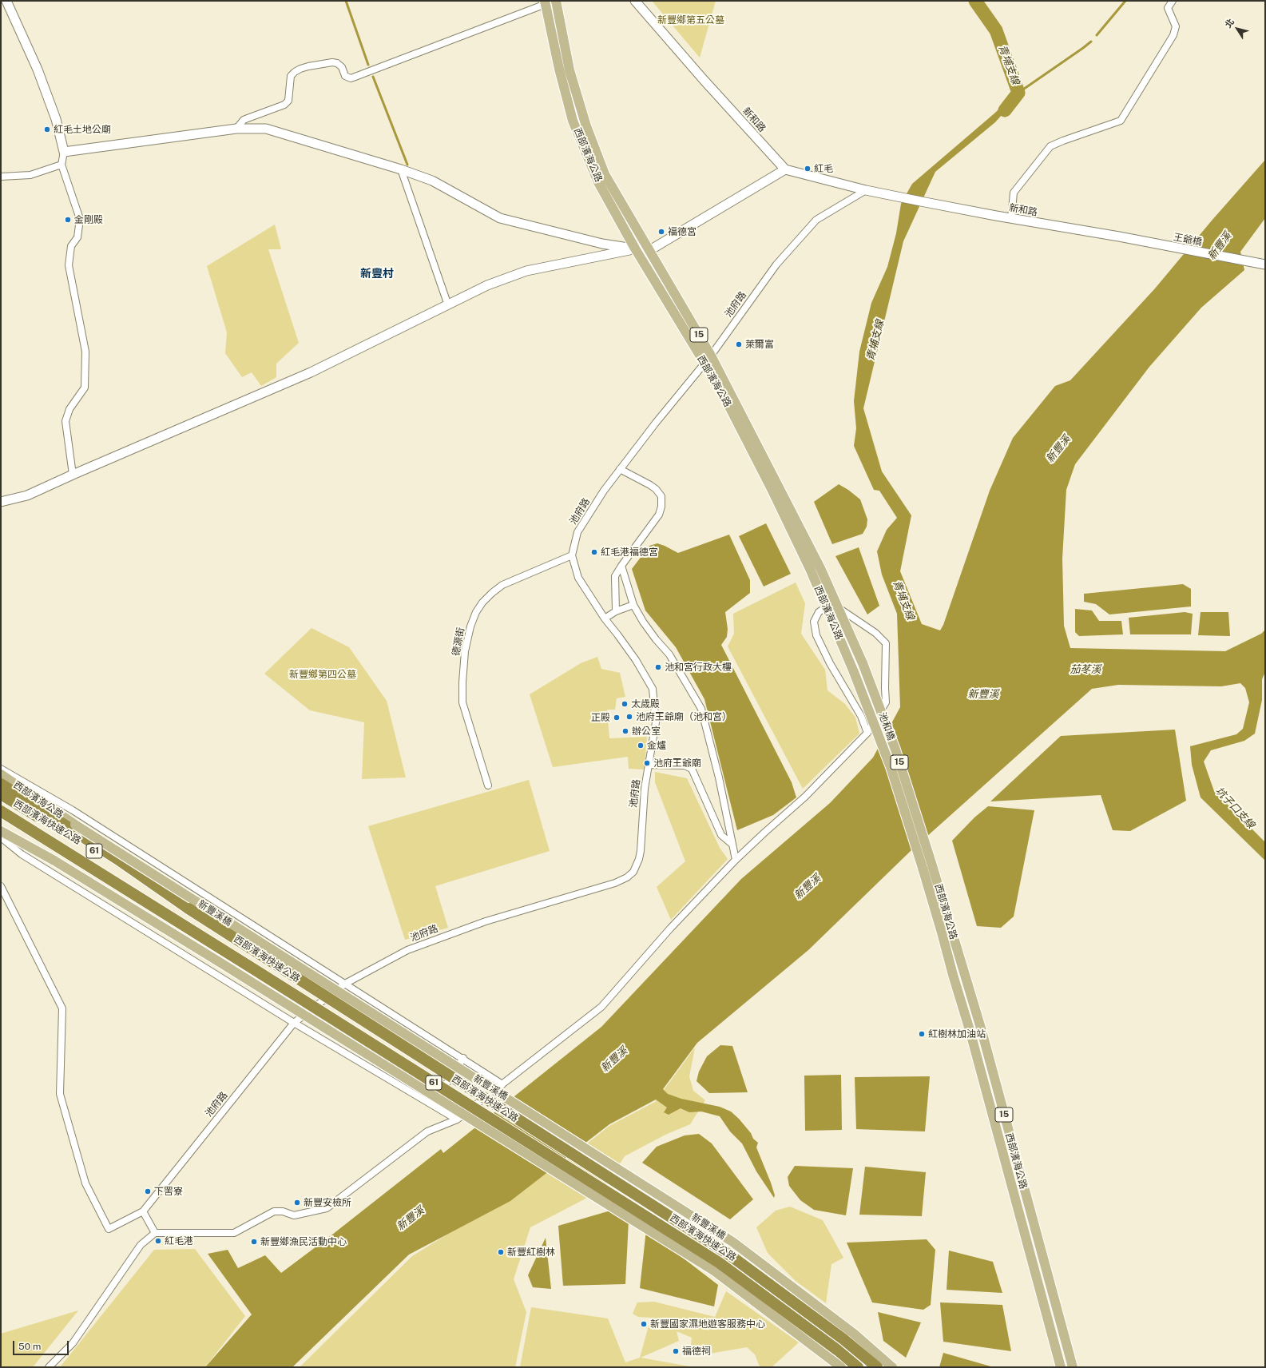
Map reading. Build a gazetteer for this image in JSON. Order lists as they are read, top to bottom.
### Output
{
  "streets": {
    "highway": ["西部濱海快速公路", "61"],
    "main road": [
      "西部濱海公路",
      "15",
      "池和橋",
      "新豐溪橋"
    ],
    "street": [
      "新和路",
      "王爺橋",
      "池府路",
      "德源街"
    ]
  },
  "crossings": [
    ["新和路", "王爺橋"],
    ["新和路", "池府路"],
    ["西部濱海公路", "池府路"],
    ["西部濱海公路", "池和橋"],
    ["西部濱海公路", "新豐溪橋"],
    ["池府路", "德源街"]
  ],
  "districts": ["新豐村"],
  "water": [
    "青埔支線",
    "新豐溪",
    "茄苳溪",
    "坑子口支線"
  ],
  "parks": ["新豐鄉第五公墓", "新豐鄉第四公墓"],
  "places": [
    "紅毛土地公廟",
    "紅毛",
    "金剛殿",
    "福德宮",
    "萊爾富",
    "紅毛港福德宮",
    "池和宮行政大樓",
    "太歲殿",
    "池府王爺廟（池和宮）",
    "正殿",
    "辦公室",
    "金爐",
    "池府王爺廟",
    "紅樹林加油站",
    "下罟寮",
    "新豐安檢所",
    "紅毛港",
    "新豐鄉漁民活動中心",
    "新豐紅樹林",
    "新豐國家濕地遊客服務中心",
    "福德祠"
  ],
  "scale_bar": "50 m",
  "north": "top left"
}
